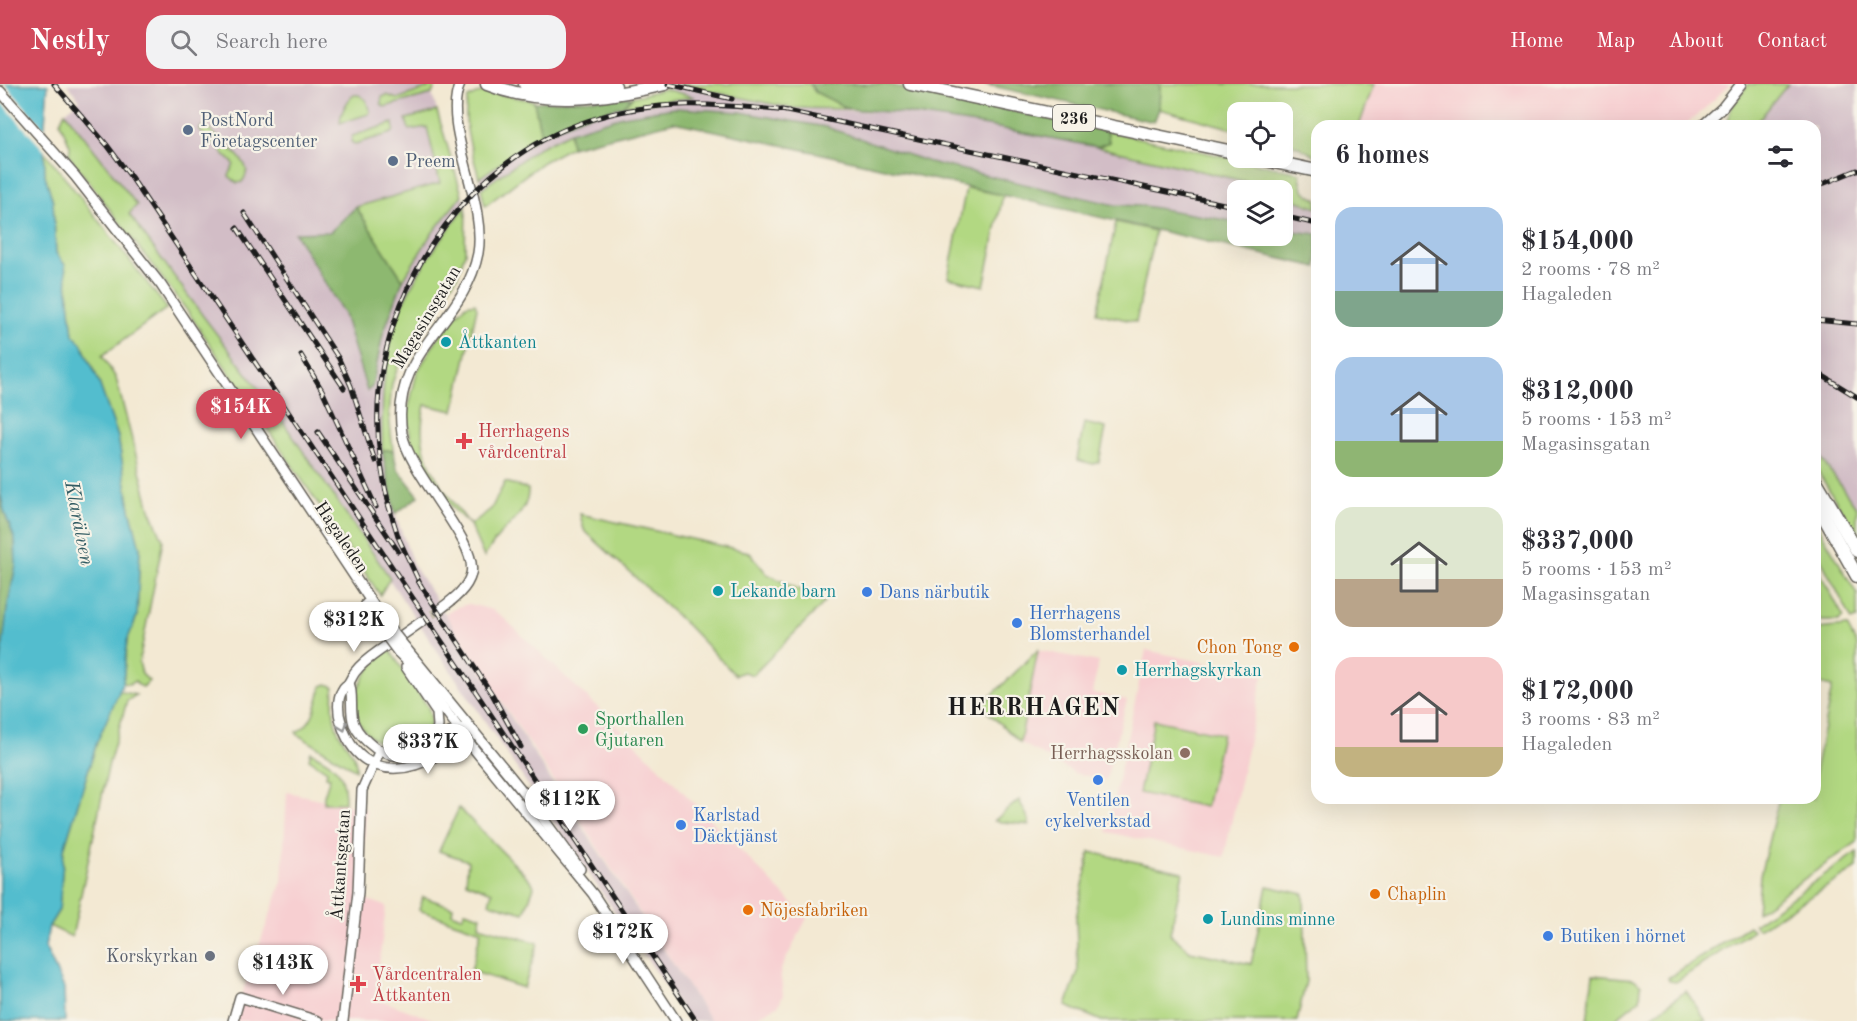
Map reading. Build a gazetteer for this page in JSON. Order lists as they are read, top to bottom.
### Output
{
  "streets": {
    "main road": ["236"],
    "street": ["Magasinsgatan", "Hagaleden", "Åttkantsgatan"]
  },
  "districts": ["HERRHAGEN"],
  "water": ["Klarälven"],
  "places": {
    "other": [
      "PostNord Företagscenter",
      "Preem",
      "Åttkanten",
      "Lekande barn",
      "Dans närbutik",
      "Herrhagens Blomsterhandel",
      "Chon Tong",
      "Herrhagskyrkan",
      "Sporthallen Gjutaren",
      "Herrhagsskolan",
      "Ventilen cykelverkstad",
      "Karlstad Däcktjänst",
      "Chaplin",
      "Nöjesfabriken",
      "Lundins minne",
      "Butiken i hörnet",
      "Korskyrkan"
    ],
    "health": ["Herrhagens vårdcentral", "Vårdcentralen Åttkanten"]
  },
  "page": {
    "header": "Nestly",
    "search": "Search here",
    "nav": [
      "Home",
      "Map",
      "About",
      "Contact"
    ],
    "heading": "6 homes",
    "list": [
      {
        "name": "$154,000",
        "note": "2 rooms · 78 m² · Hagaleden"
      },
      {
        "name": "$312,000",
        "note": "5 rooms · 153 m² · Magasinsgatan"
      },
      {
        "name": "$337,000",
        "note": "5 rooms · 153 m² · Magasinsgatan"
      },
      {
        "name": "$172,000",
        "note": "3 rooms · 83 m² · Hagaleden"
      }
    ],
    "price": [
      "$154K",
      "$312K",
      "$337K",
      "$112K",
      "$172K",
      "$143K"
    ]
  }
}
